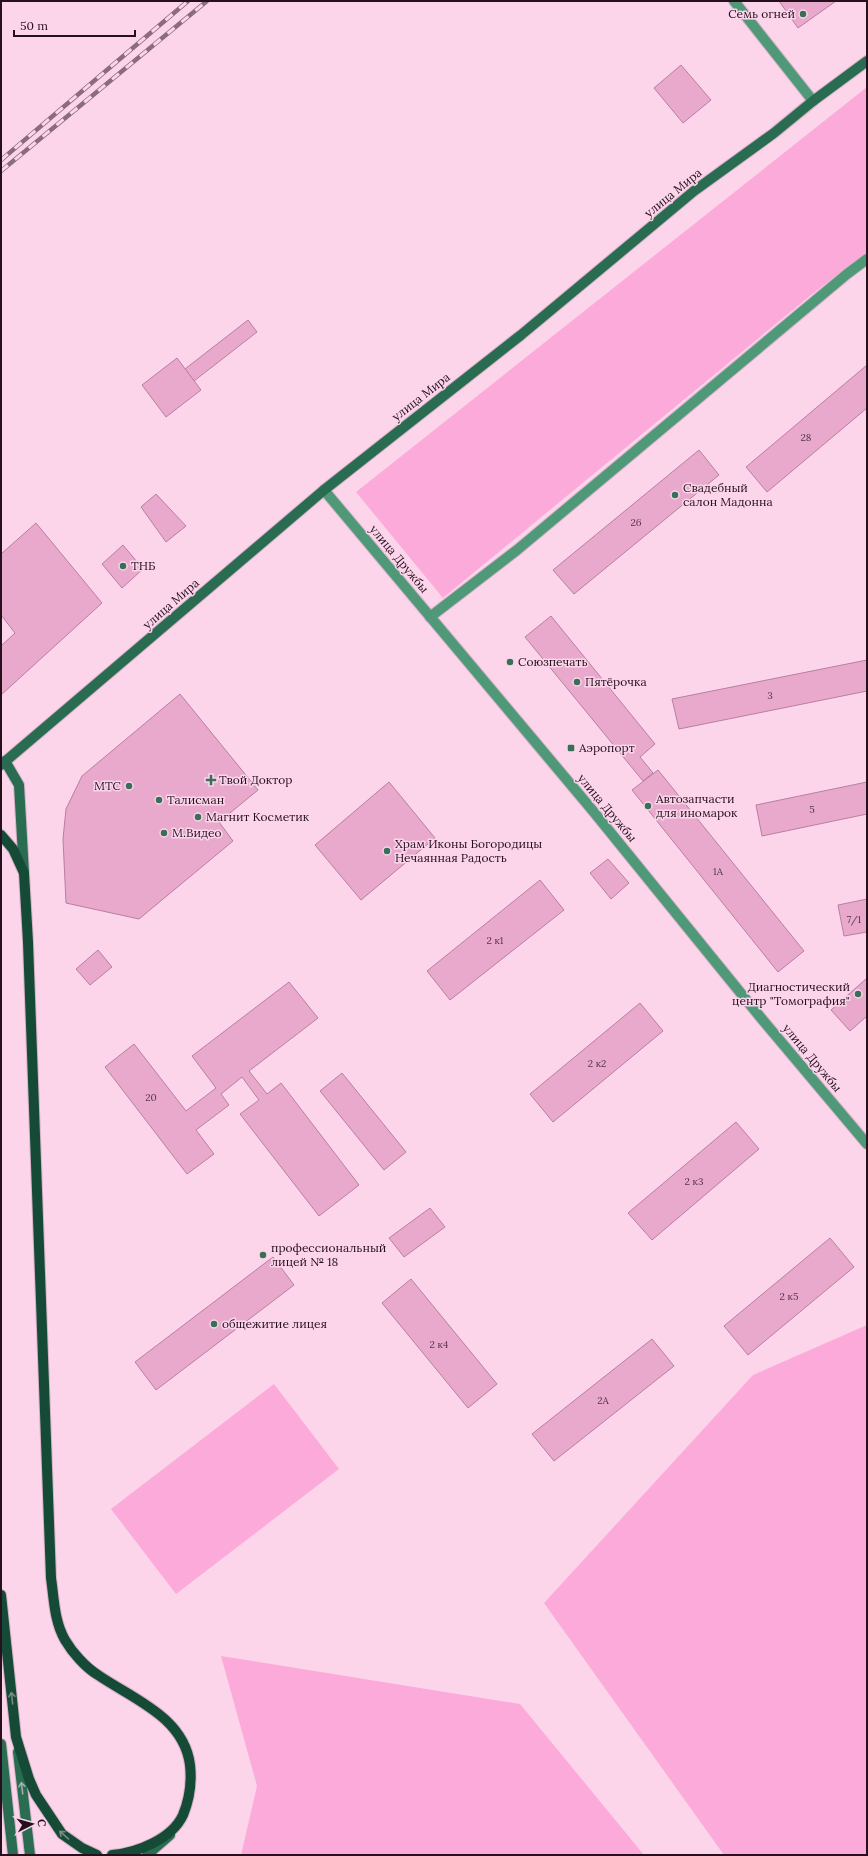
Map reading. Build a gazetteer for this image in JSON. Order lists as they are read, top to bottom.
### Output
{
  "streets": {
    "main road": ["улица Мира"],
    "street": ["улица Дружбы"]
  },
  "crossings": [
    ["улица Мира", "улица Дружбы"]
  ],
  "places": {
    "other": [
      "Семь огней",
      "Свадебный салон Мадонна",
      "ТНБ",
      "Союзпечать",
      "Пятёрочка",
      "МТС",
      "Талисман",
      "Автозапчасти для иномарок",
      "Магнит Косметик",
      "М.Видео",
      "Храм Иконы Богородицы Нечаянная Радость",
      "Диагностический центр \"Томография\"",
      "профессиональный лицей № 18",
      "общежитие лицея"
    ],
    "transit": ["Аэропорт"],
    "health": ["Твой Доктор"]
  },
  "house_numbers": [
    "28",
    "26",
    "3",
    "5",
    "1А",
    "7/1",
    "2 к1",
    "2 к2",
    "20",
    "2 к3",
    "2 к5",
    "2 к4",
    "2А"
  ],
  "scale_bar": "50 m",
  "north": "right"
}
